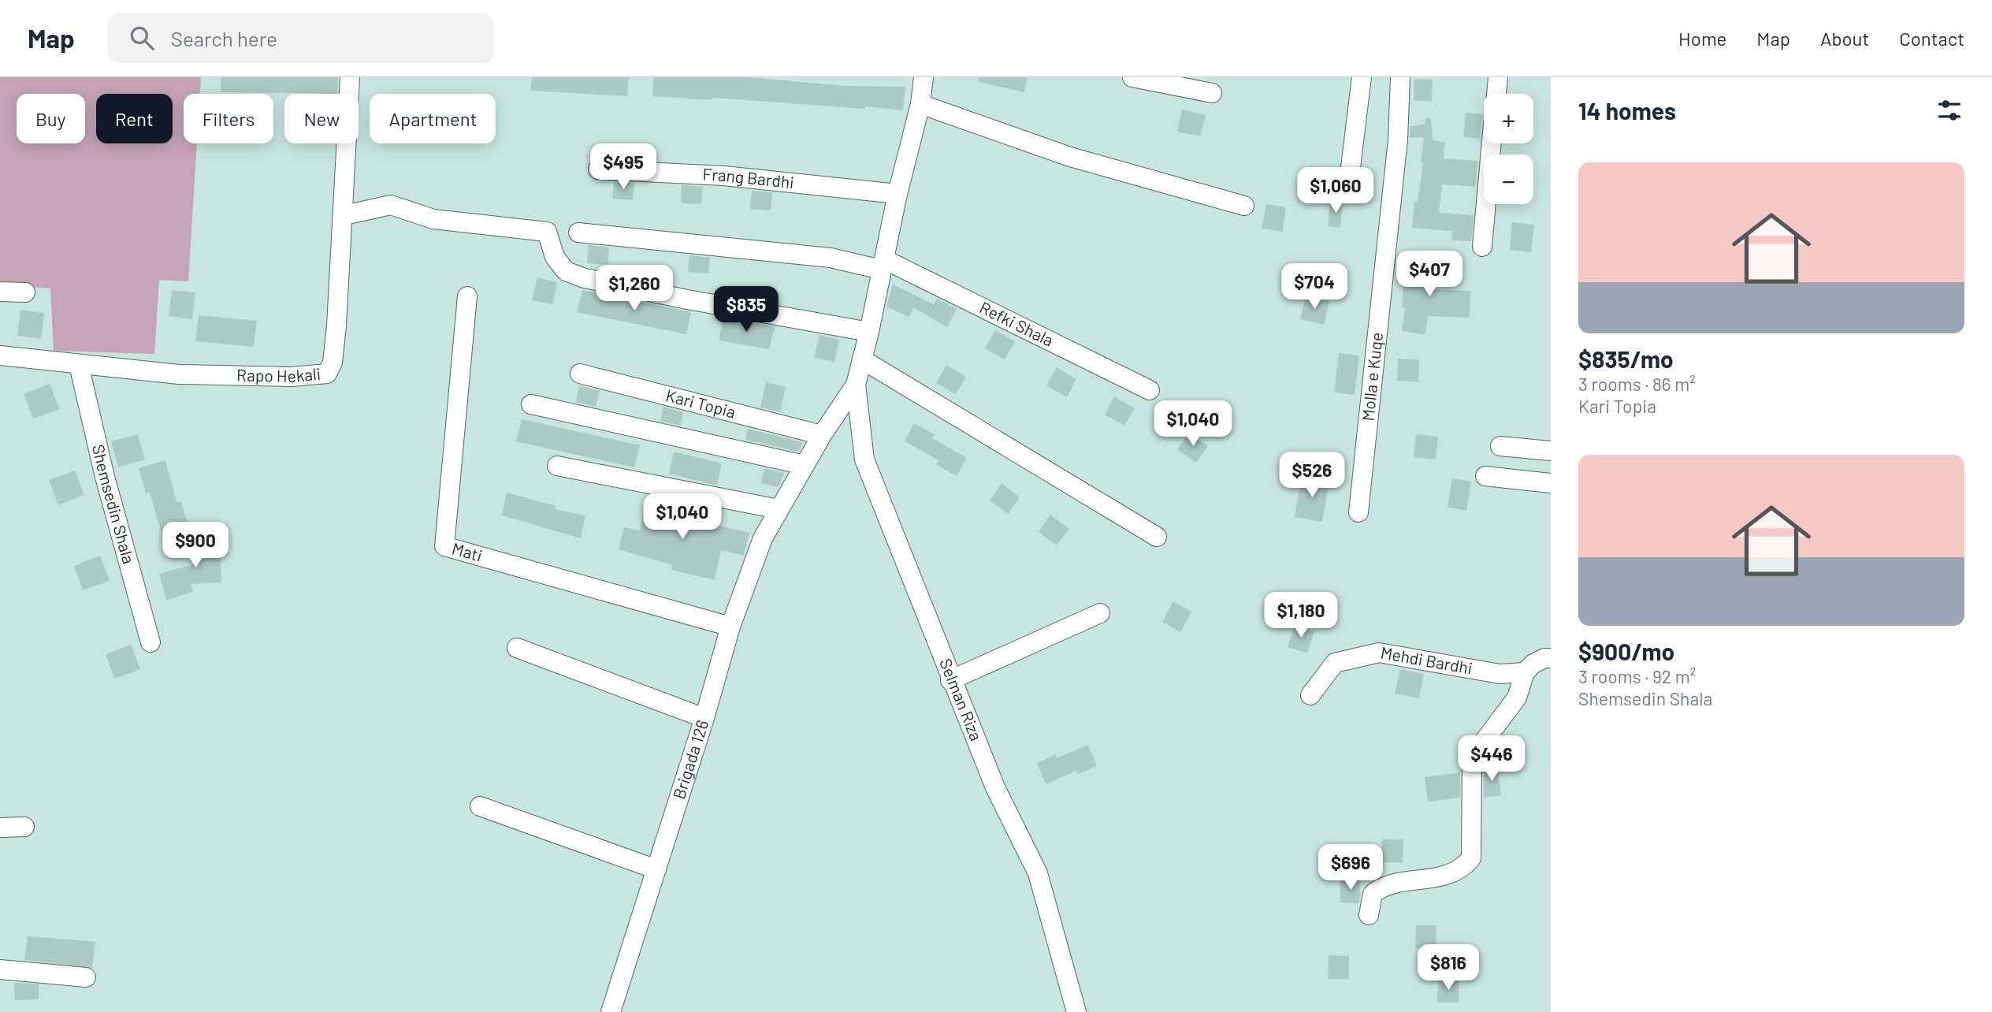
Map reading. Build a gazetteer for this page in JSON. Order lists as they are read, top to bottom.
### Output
{
  "streets": {
    "street": [
      "Frang Bardhi",
      "Refki Shala",
      "Rapo Hekali",
      "Molla e Kuqe",
      "Kari Topia",
      "Shemsedin Shala",
      "Mati",
      "Mehdi Bardhi",
      "Selman Riza",
      "Brigada 126"
    ]
  },
  "crossings": [
    ["Rapo Hekali", "Shemsedin Shala"],
    ["Kari Topia", "Brigada 126"],
    ["Mati", "Brigada 126"],
    ["Selman Riza", "Brigada 126"]
  ],
  "page": {
    "header": "Map",
    "search": "Search here",
    "nav": [
      "Home",
      "Map",
      "About",
      "Contact"
    ],
    "heading": "14 homes",
    "map_buttons": ["+", "−"],
    "chip": [
      "Buy",
      "Rent",
      "Filters",
      "New",
      "Apartment"
    ],
    "price": [
      "$495",
      "$1,060",
      "$407",
      "$704",
      "$1,260",
      "$835",
      "$1,040",
      "$526",
      "$1,040",
      "$900",
      "$1,180",
      "$446",
      "$696",
      "$816"
    ],
    "list": [
      {
        "name": "$835/mo",
        "note": "3 rooms · 86 m² · Kari Topia"
      },
      {
        "name": "$900/mo",
        "note": "3 rooms · 92 m² · Shemsedin Shala"
      }
    ]
  }
}
